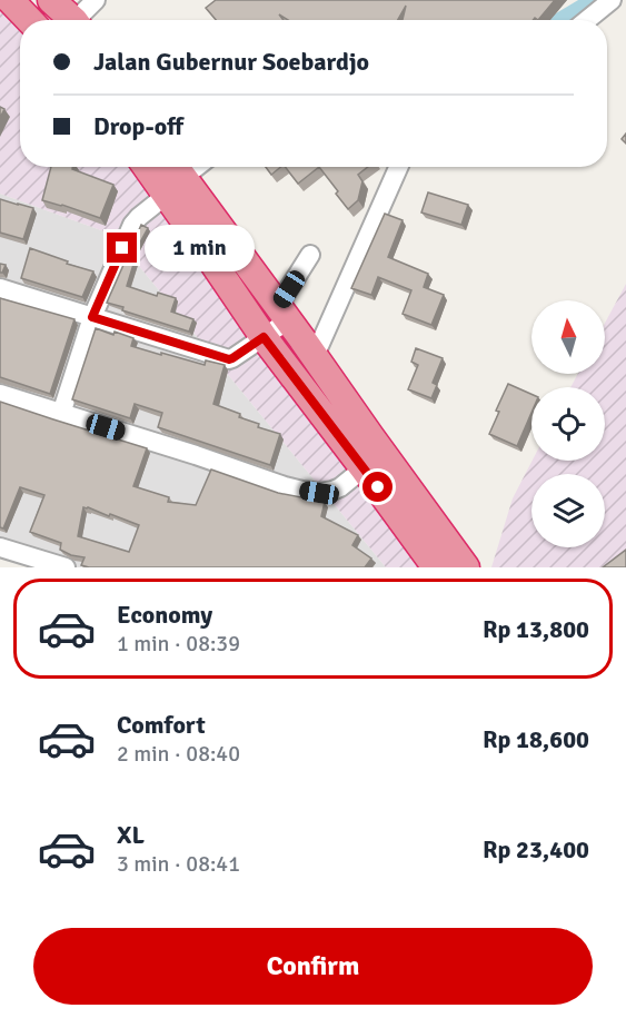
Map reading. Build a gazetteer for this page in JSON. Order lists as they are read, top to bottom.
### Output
{
  "north": "top",
  "page": {
    "banner": ["Jalan Gubernur Soebardjo", "Drop-off"],
    "bubble": "1 min",
    "list": [
      {
        "name": "Economy",
        "note": "1 min · 08:39",
        "value": "Rp 13,800"
      },
      {
        "name": "Comfort",
        "note": "2 min · 08:40",
        "value": "Rp 18,600"
      },
      {
        "name": "XL",
        "note": "3 min · 08:41",
        "value": "Rp 23,400"
      }
    ],
    "buttons": "Confirm"
  }
}
